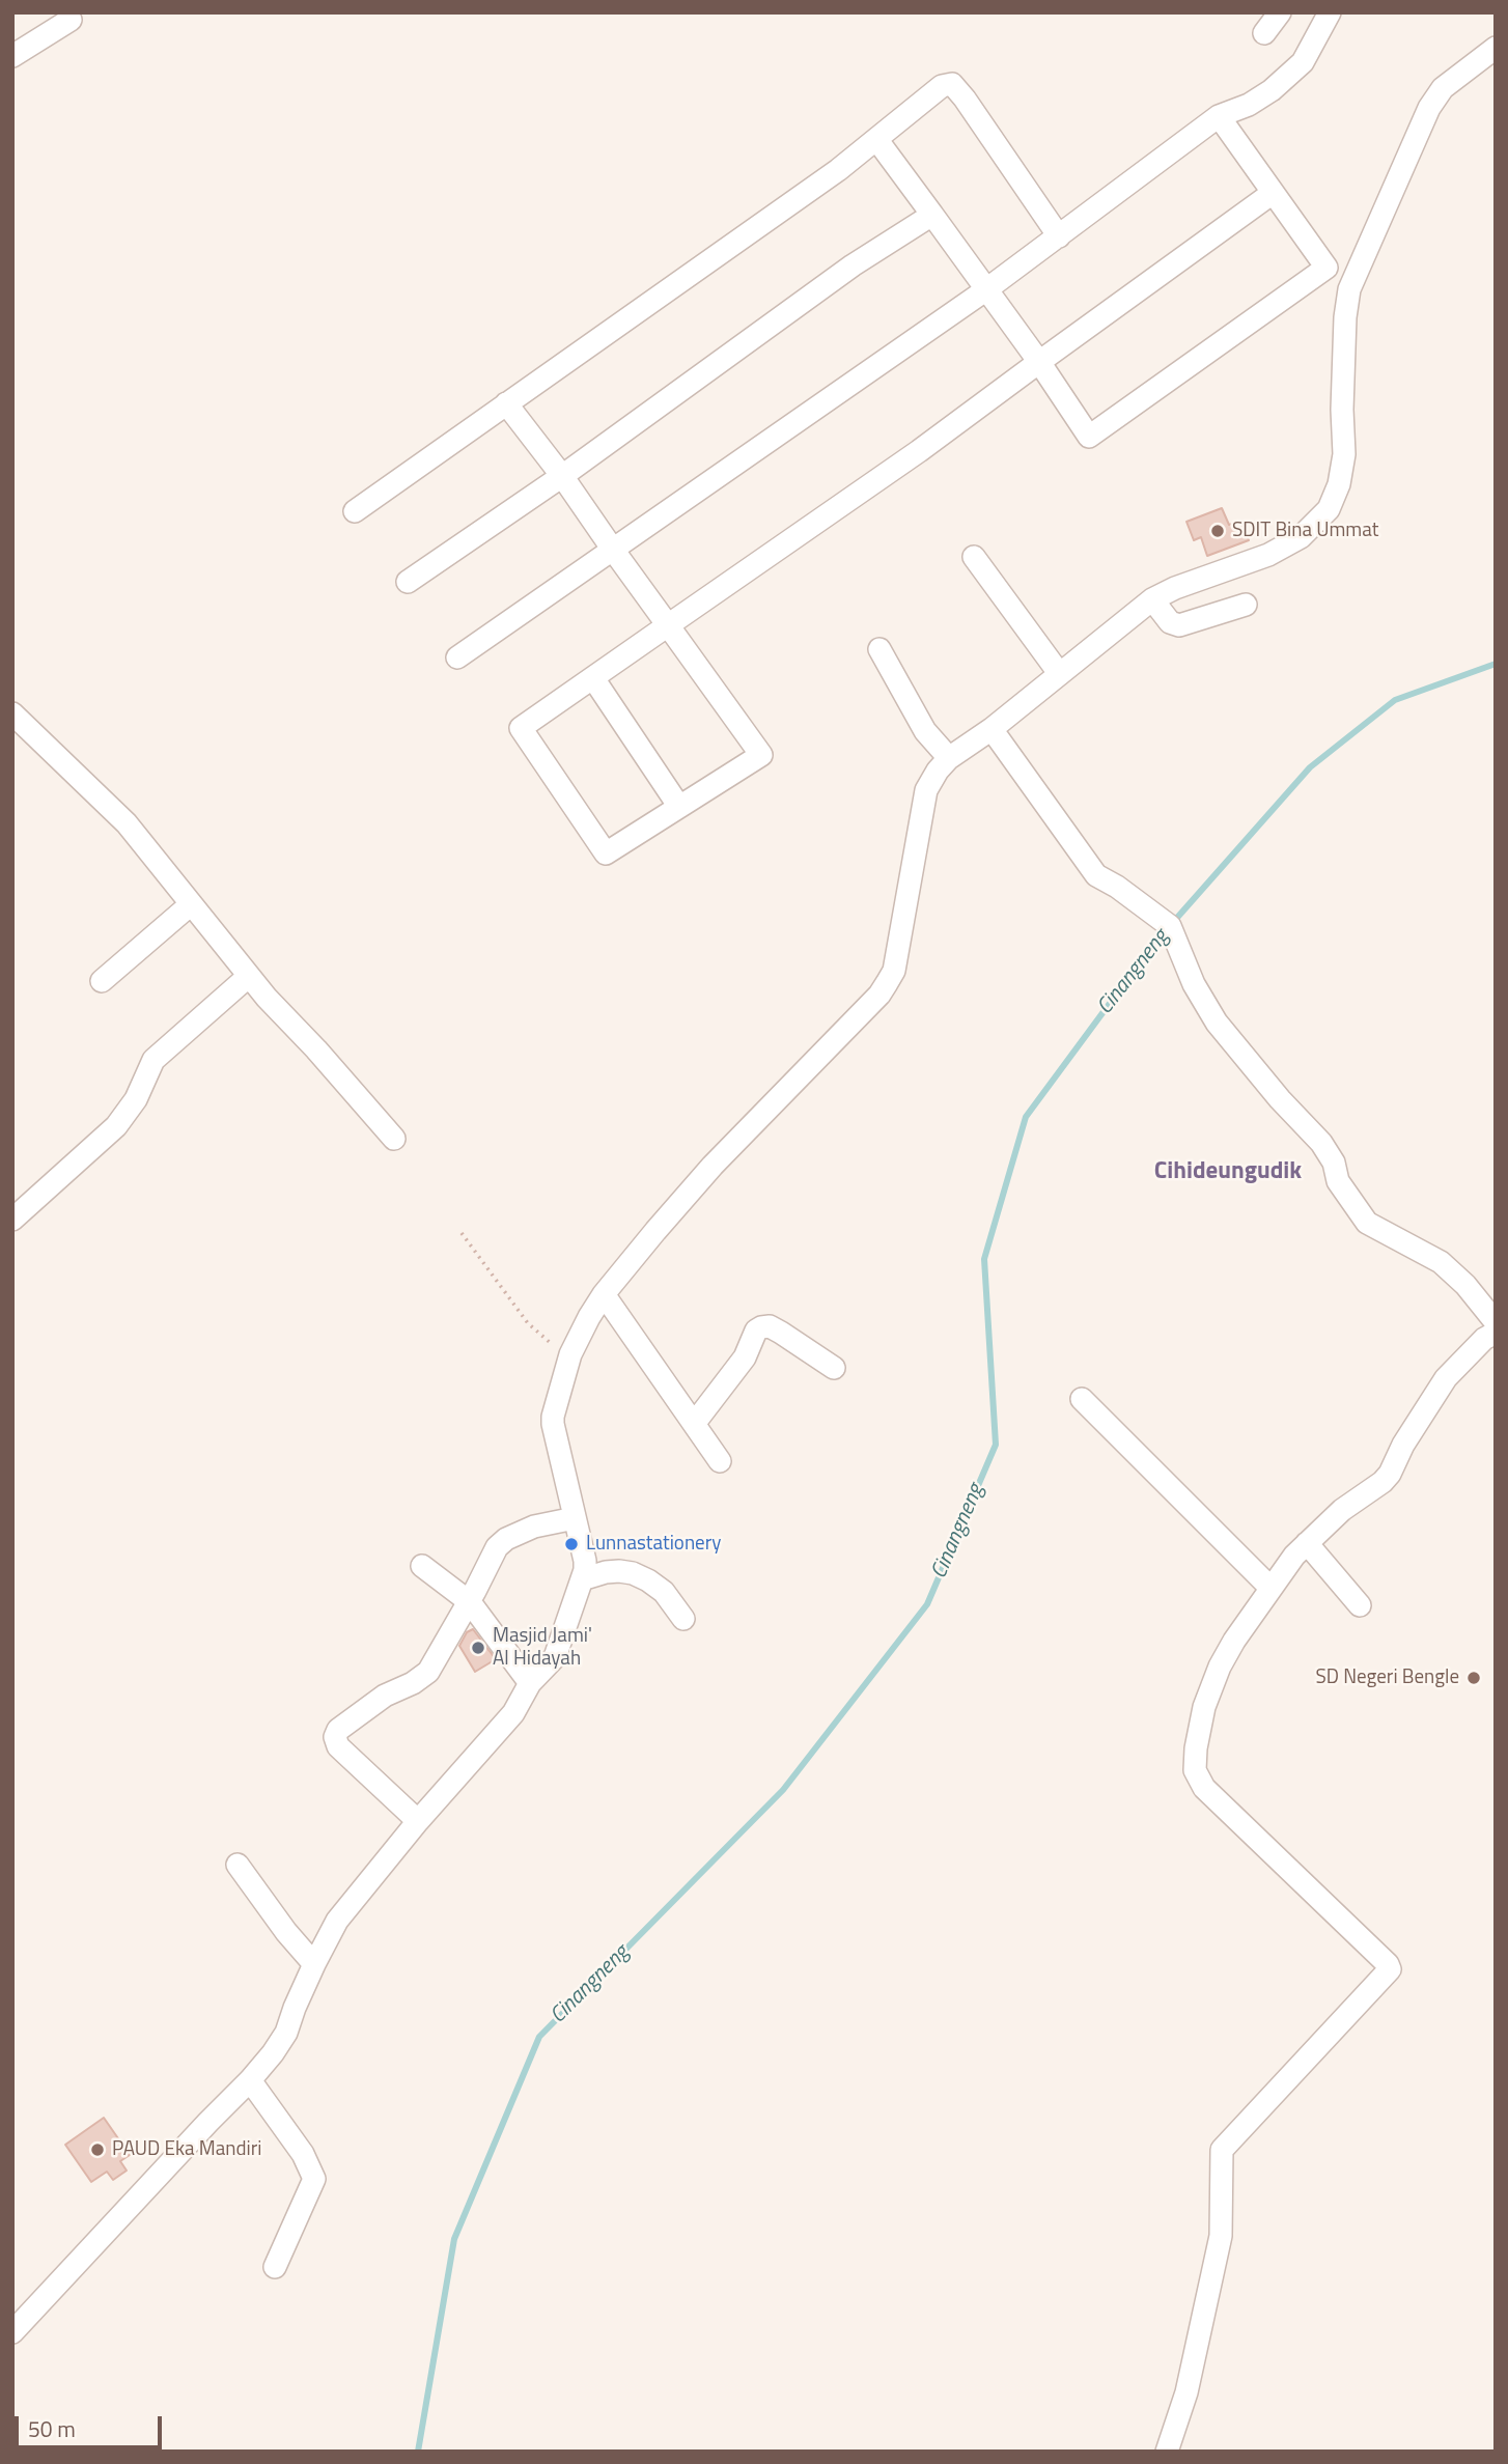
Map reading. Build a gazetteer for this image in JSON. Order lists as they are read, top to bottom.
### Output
{
  "districts": ["Cihideungudik"],
  "water": ["Cinangneng"],
  "places": [
    "SDIT Bina Ummat",
    "Lunnastationery",
    "Masjid Jami' Al Hidayah",
    "SD Negeri Bengle",
    "PAUD Eka Mandiri"
  ],
  "scale_bar": "50 m"
}
